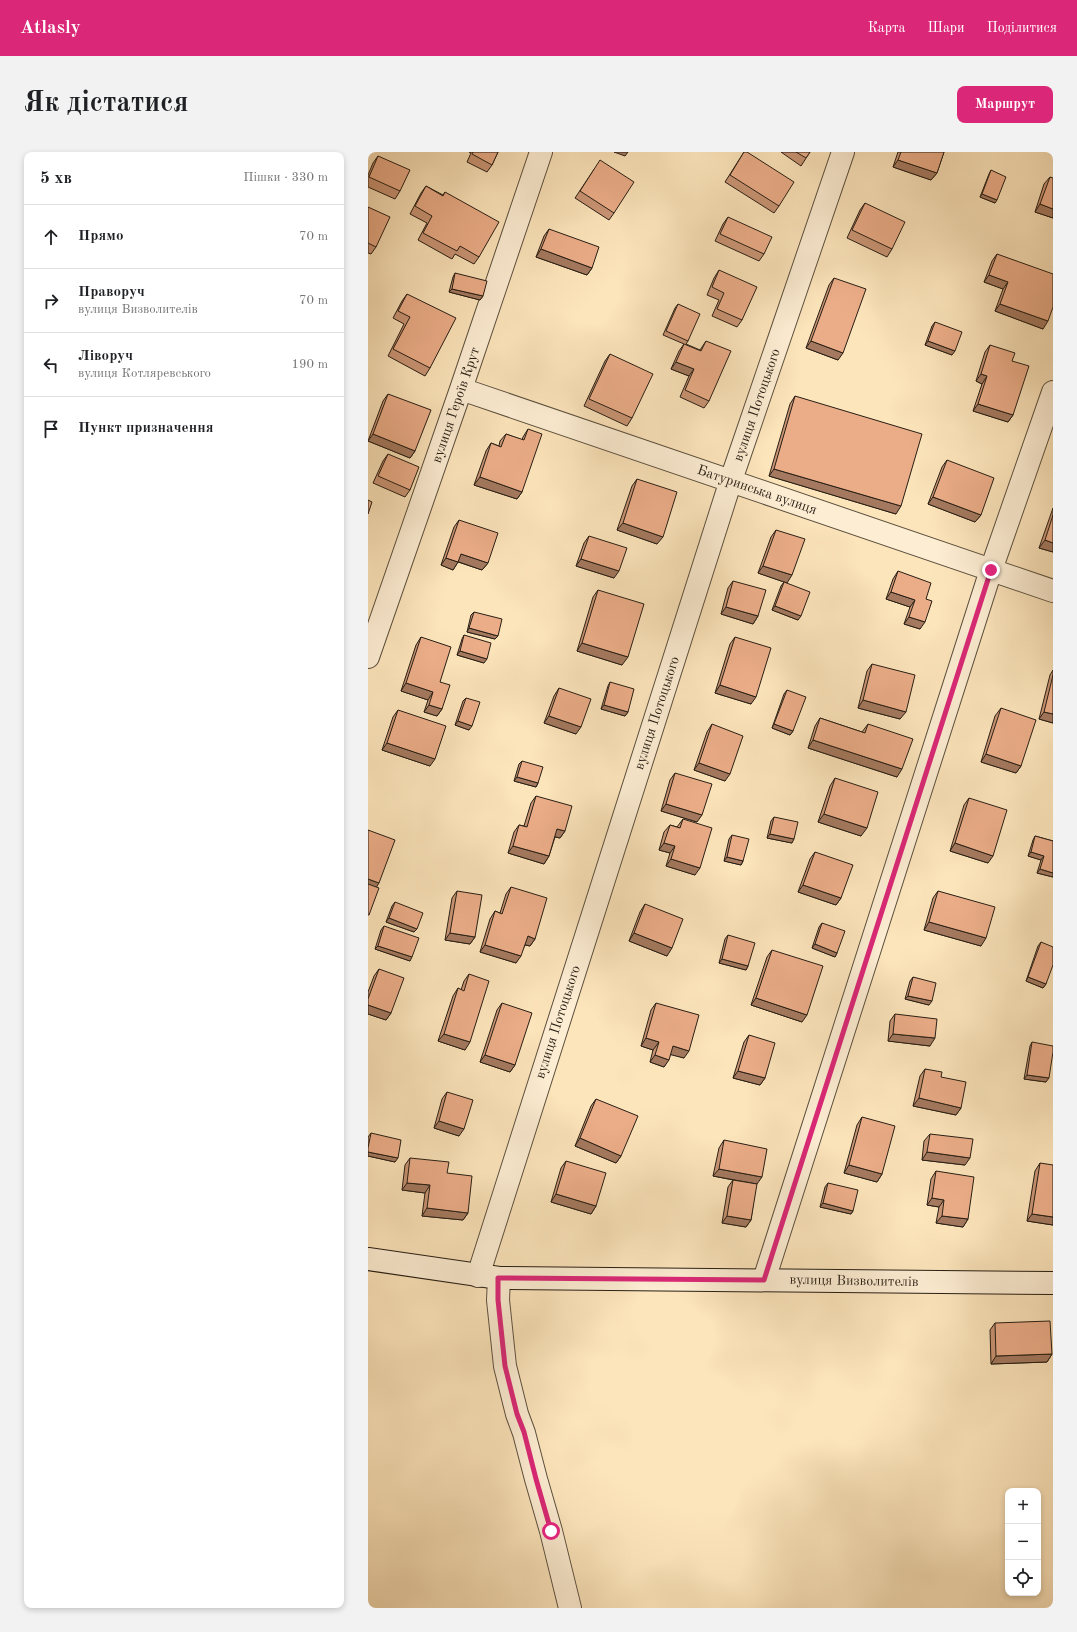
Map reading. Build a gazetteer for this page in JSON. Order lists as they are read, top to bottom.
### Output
{
  "streets": {
    "street": [
      "вулиця Героїв Крут",
      "вулиця Потоцького",
      "Батуринська вулиця",
      "вулиця Визволителів"
    ]
  },
  "crossings": [
    ["вулиця Героїв Крут", "Батуринська вулиця"],
    ["вулиця Потоцького", "Батуринська вулиця"],
    ["вулиця Потоцького", "вулиця Визволителів"]
  ],
  "page": {
    "header": "Atlasly",
    "nav": ["Карта", "Шари", "Поділитися"],
    "buttons": "Маршрут",
    "title": "Як дістатися",
    "heading": ["5 хв", "Пішки · 330 m"],
    "list": [
      ["Прямо", "70 m"],
      ["Праворуч", "вулиця Визволителів", "70 m"],
      ["Ліворуч", "вулиця Котляревського", "190 m"],
      "Пункт призначення"
    ],
    "map_buttons": ["+", "−"]
  }
}
